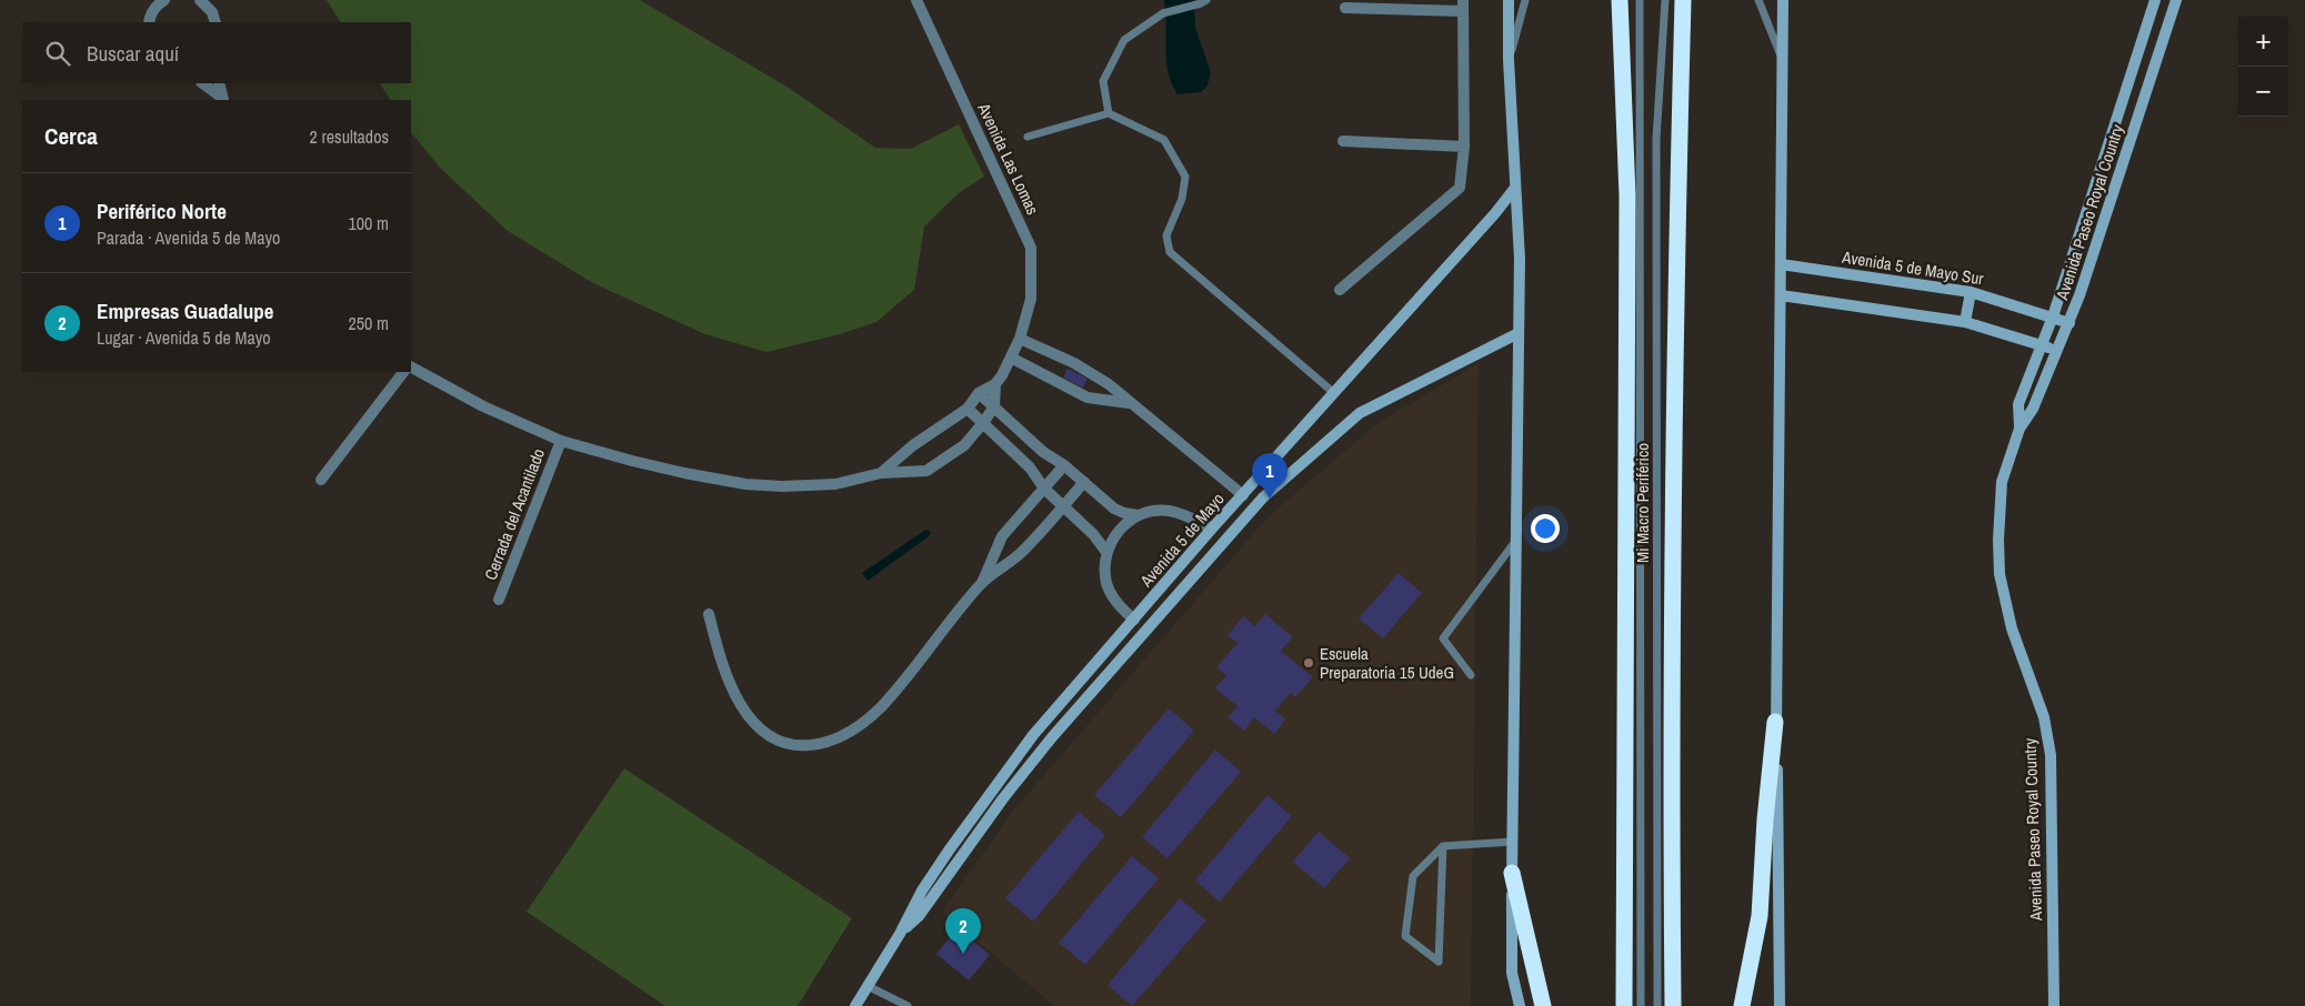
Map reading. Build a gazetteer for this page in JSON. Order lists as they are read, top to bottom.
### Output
{
  "streets": {
    "main road": ["Avenida Paseo Royal Country", "Avenida 5 de Mayo Sur", "Avenida 5 de Mayo"],
    "street": ["Avenida Las Lomas", "Cerrada del Acantilado"],
    "lane": ["Mi Macro Periférico"]
  },
  "crossings": [
    ["Avenida Paseo Royal Country", "Avenida 5 de Mayo Sur"]
  ],
  "places": ["Escuela Preparatoria 15 UdeG"],
  "page": {
    "map_buttons": ["+", "−"],
    "search": "Buscar aquí",
    "heading": ["Cerca", "2 resultados"],
    "list": [
      {
        "mark": "1",
        "name": "Periférico Norte",
        "note": "Parada · Avenida 5 de Mayo",
        "value": "100 m"
      },
      {
        "mark": "2",
        "name": "Empresas Guadalupe",
        "note": "Lugar · Avenida 5 de Mayo",
        "value": "250 m"
      }
    ],
    "pins": ["1", "2"]
  }
}
